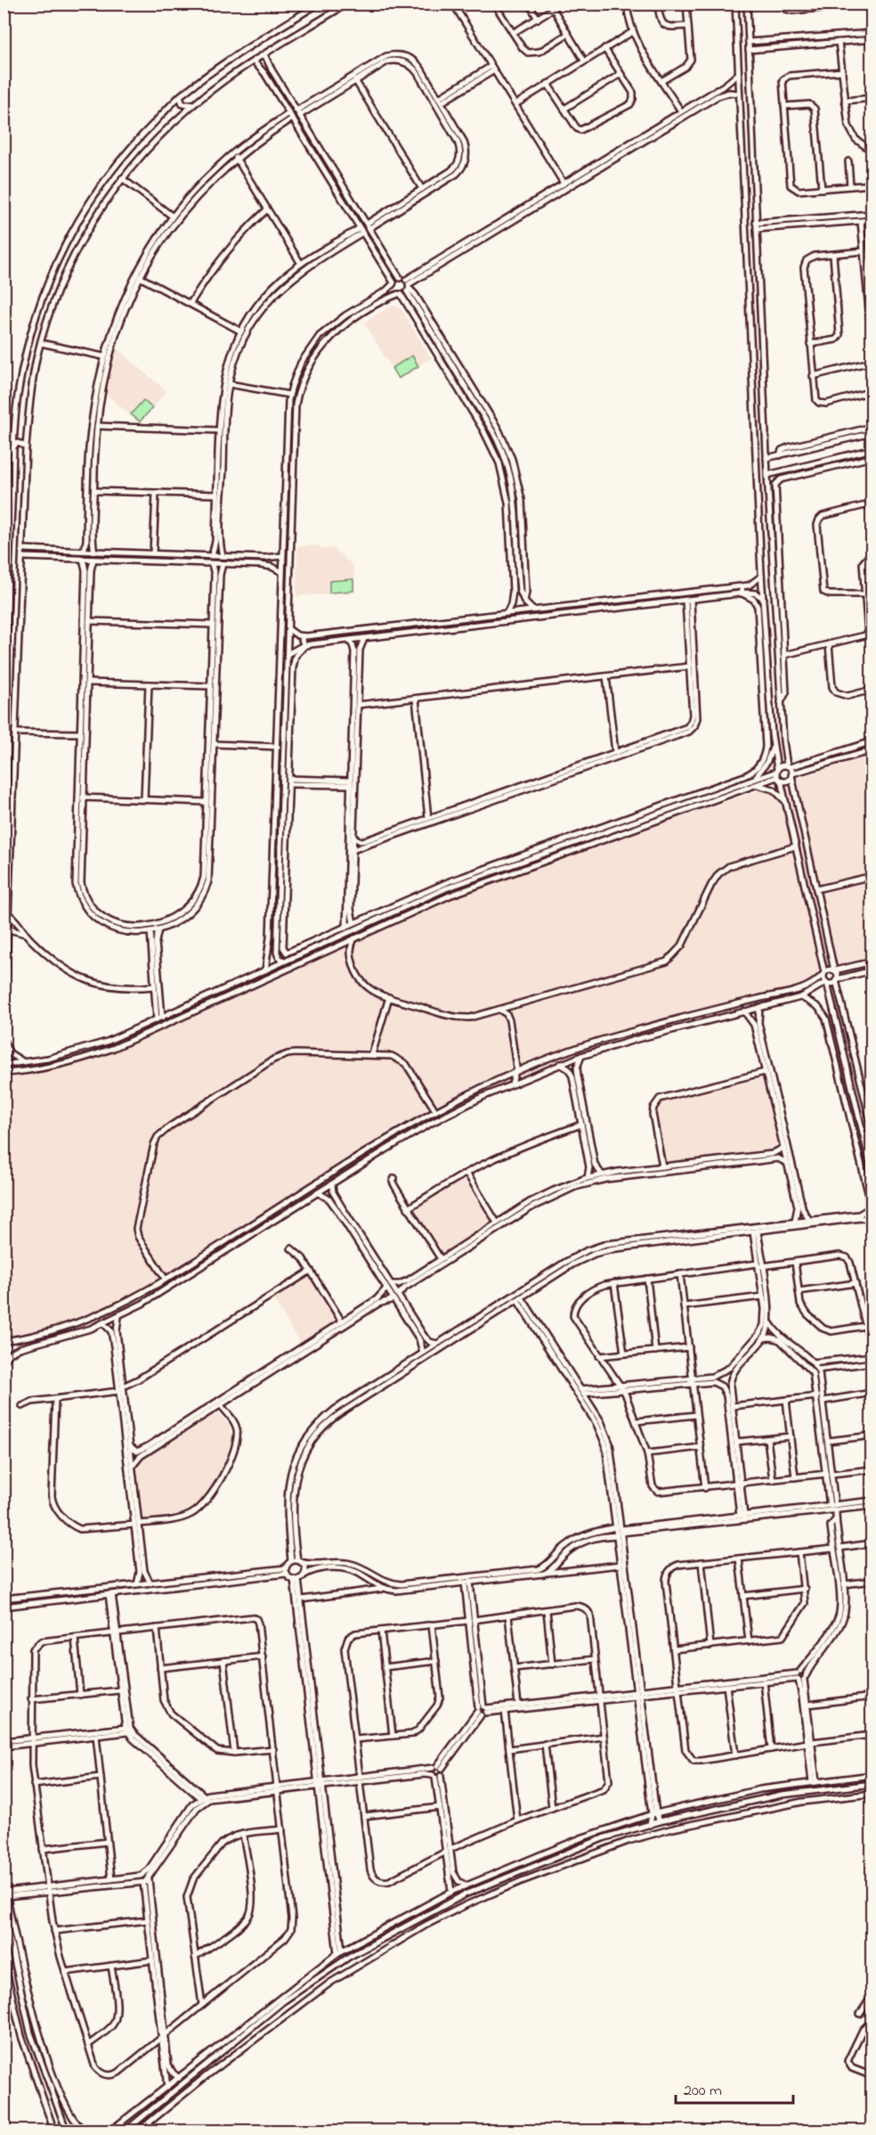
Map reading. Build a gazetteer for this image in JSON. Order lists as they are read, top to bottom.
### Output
{
  "scale_bar": "200 m"
}
